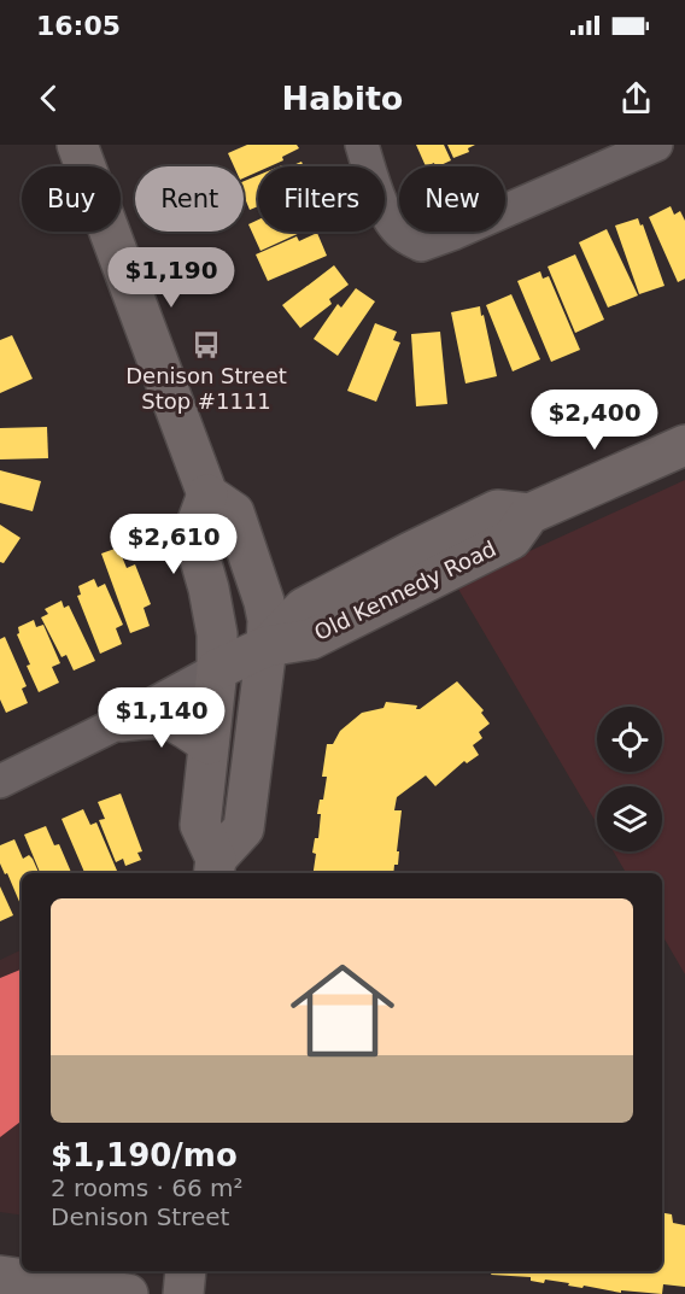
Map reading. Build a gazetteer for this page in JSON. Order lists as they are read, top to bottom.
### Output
{
  "streets": {
    "street": ["Old Kennedy Road"]
  },
  "places": {
    "bus stop": ["Denison Street Stop #1111"]
  },
  "page": {
    "status": "16:05",
    "header": "Habito",
    "chip": [
      "Buy",
      "Rent",
      "Filters",
      "New"
    ],
    "price": [
      "$1,190",
      "$2,400",
      "$2,610",
      "$1,140"
    ],
    "list": [
      {
        "name": "$1,190/mo",
        "note": "2 rooms · 66 m² · Denison Street"
      }
    ]
  }
}
